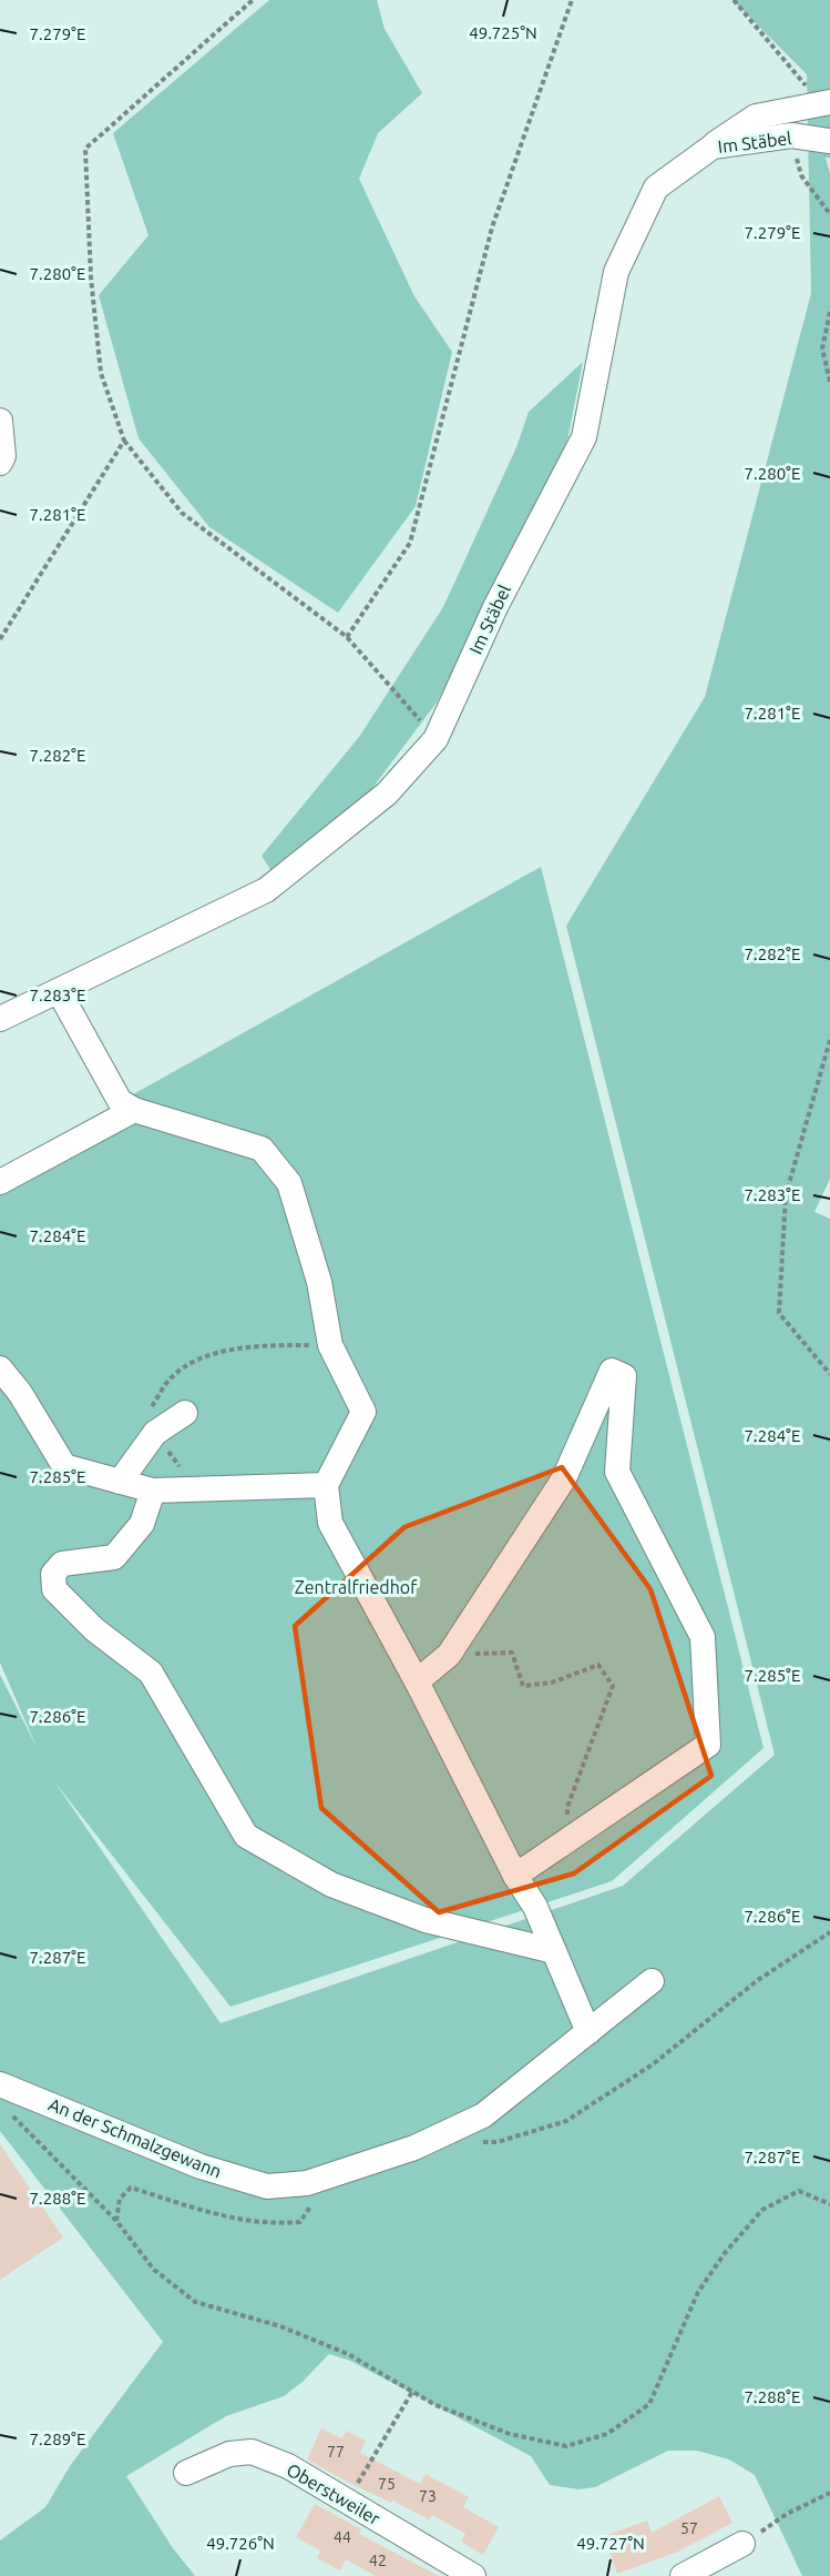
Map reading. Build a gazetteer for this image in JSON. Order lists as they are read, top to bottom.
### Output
{
  "streets": {
    "street": ["Im Stäbel", "An der Schmalzgewann", "Oberstweiler"]
  },
  "parks": ["Zentralfriedhof"],
  "house_numbers": [
    "77",
    "75",
    "73",
    "57",
    "44",
    "42"
  ],
  "coordinates": [
    "49.725°N",
    "7.279°E",
    "7.280°E",
    "7.281°E",
    "7.282°E",
    "7.283°E",
    "7.284°E",
    "7.285°E",
    "7.286°E",
    "7.287°E",
    "7.288°E",
    "7.289°E",
    "49.726°N",
    "49.727°N"
  ]
}
